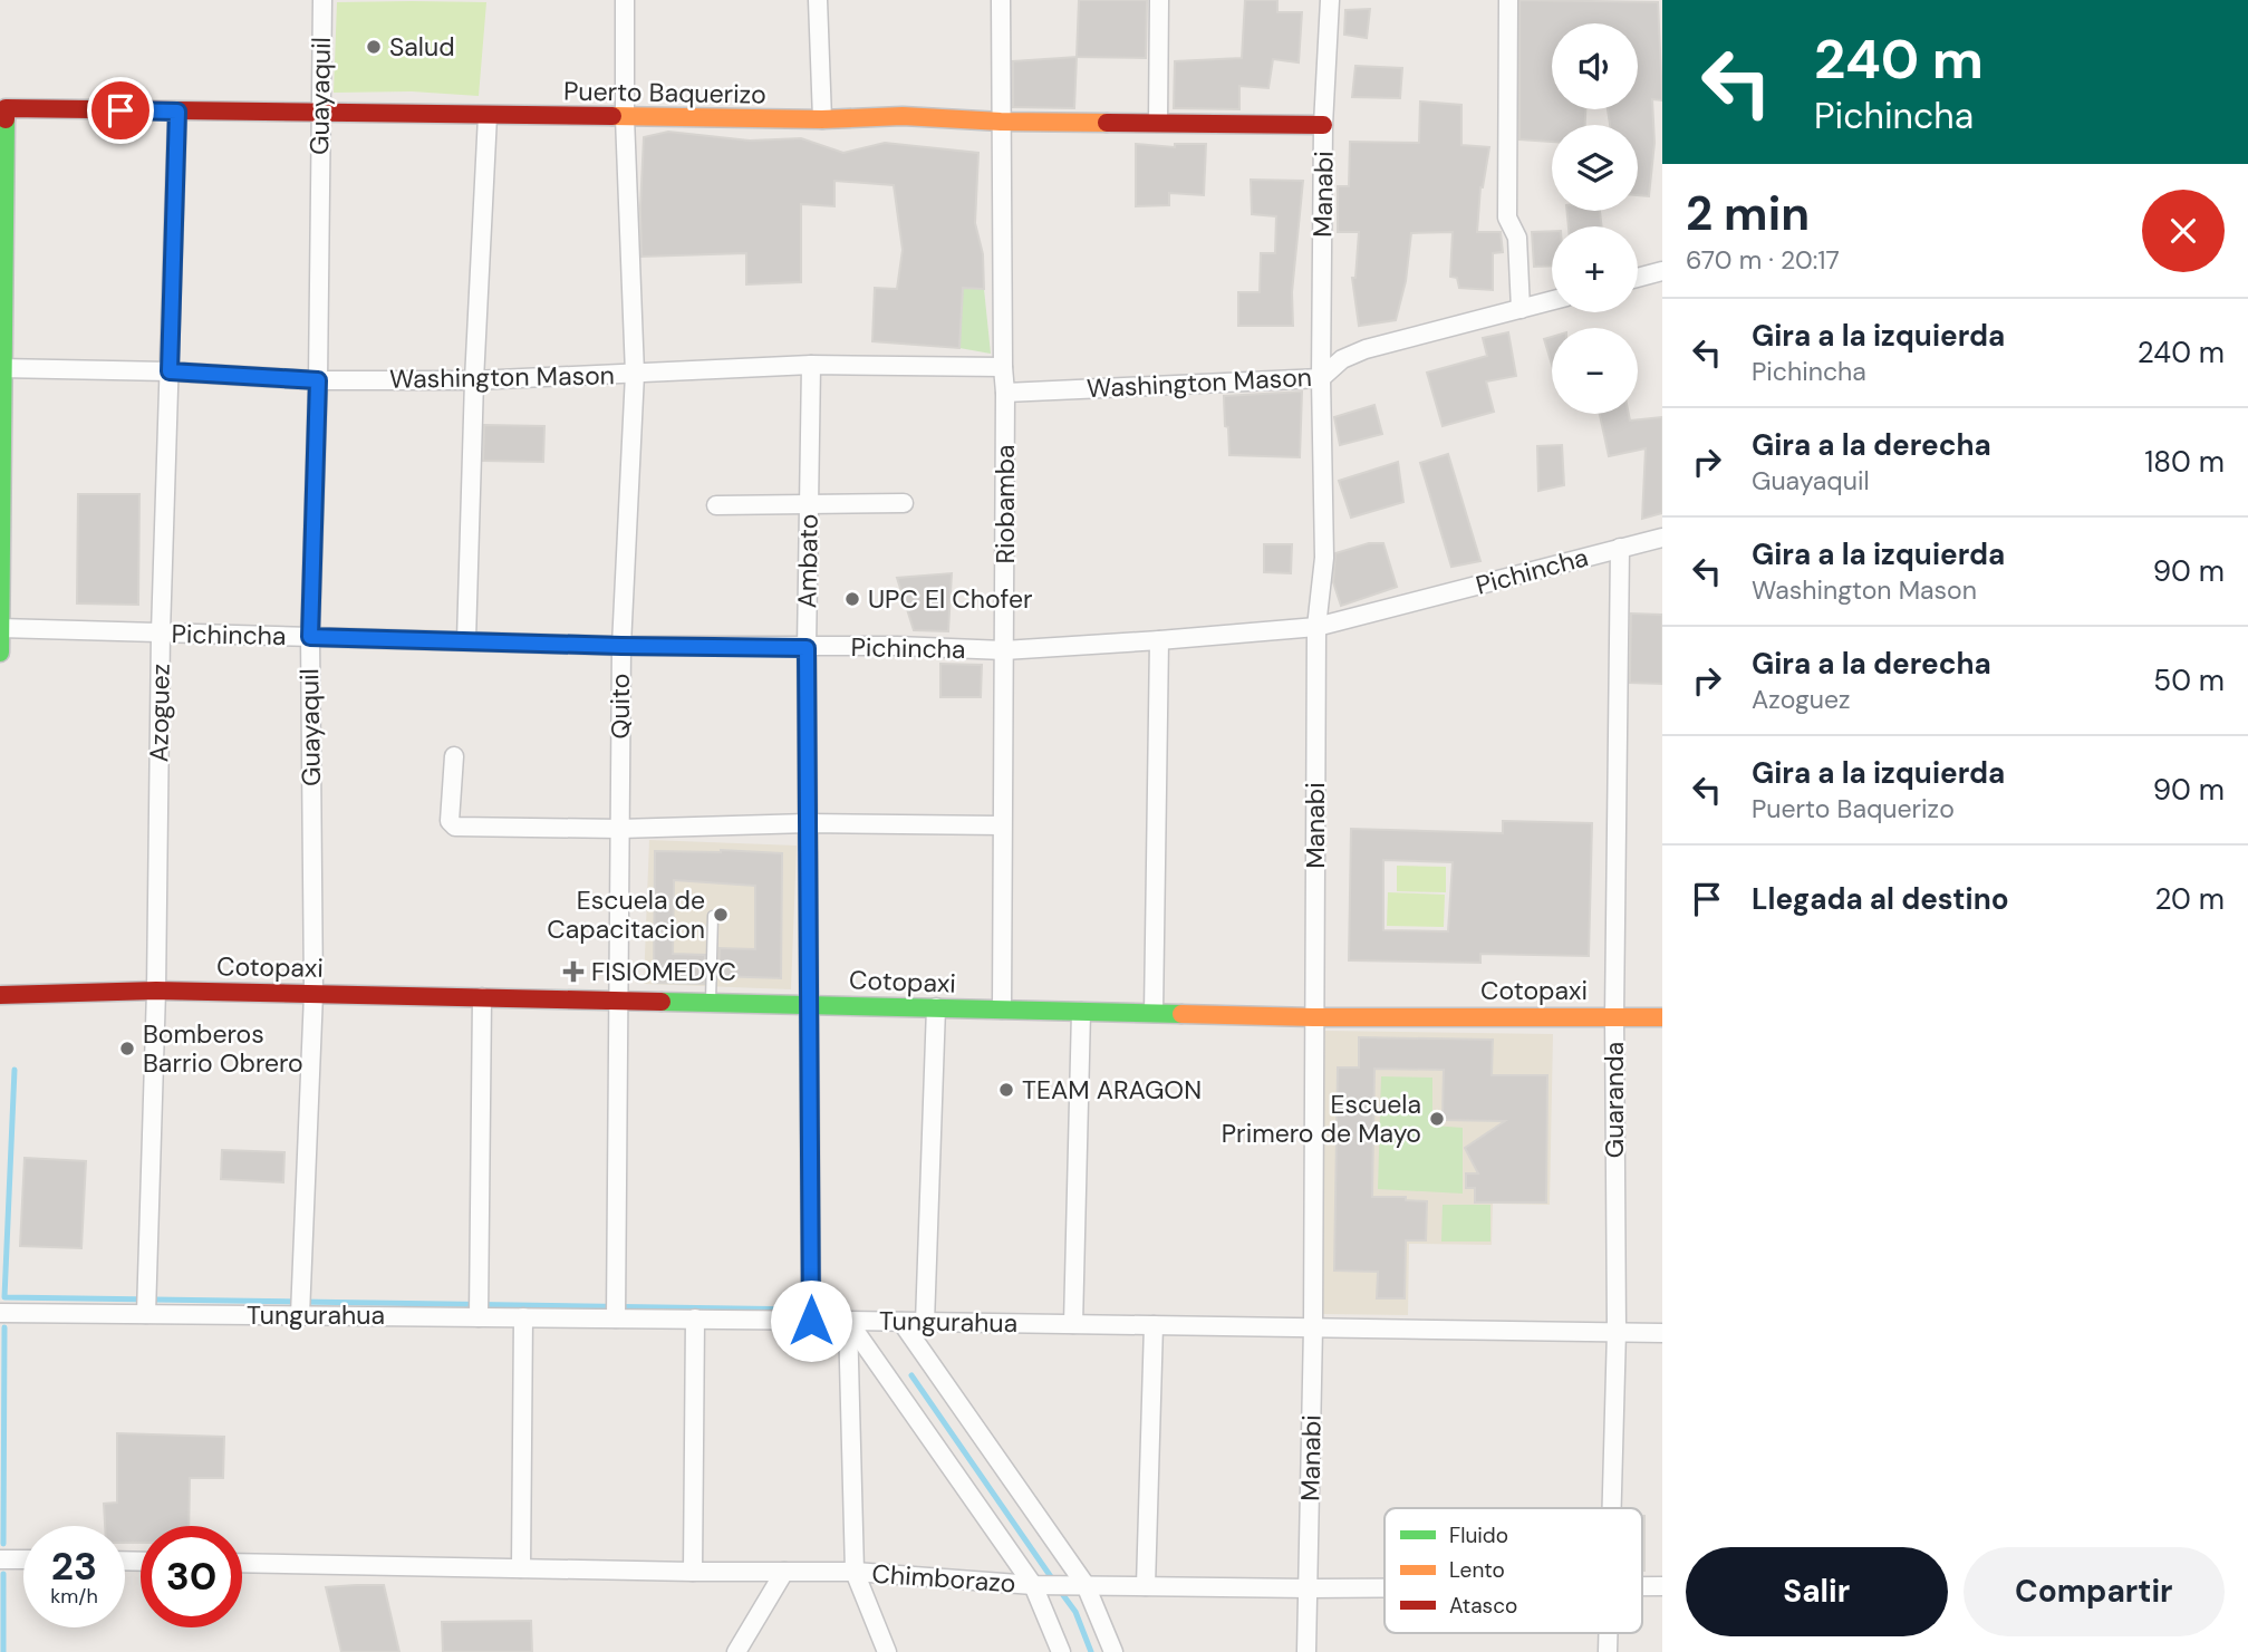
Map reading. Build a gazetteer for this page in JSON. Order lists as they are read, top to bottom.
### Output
{
  "streets": {
    "street": [
      "Puerto Baquerizo",
      "Guayaquil",
      "Manabi",
      "Washington Mason",
      "Riobamba",
      "Ambato",
      "Pichincha",
      "Quito",
      "Azoguez",
      "Cotopaxi",
      "Guaranda",
      "Tungurahua",
      "Chimborazo"
    ]
  },
  "crossings": [
    ["Puerto Baquerizo", "Guayaquil"],
    ["Puerto Baquerizo", "Manabi"],
    ["Puerto Baquerizo", "Washington Mason"],
    ["Puerto Baquerizo", "Riobamba"],
    ["Puerto Baquerizo", "Quito"],
    ["Puerto Baquerizo", "Azoguez"],
    ["Guayaquil", "Washington Mason"],
    ["Guayaquil", "Pichincha"],
    ["Guayaquil", "Cotopaxi"],
    ["Guayaquil", "Tungurahua"],
    ["Manabi", "Washington Mason"],
    ["Manabi", "Pichincha"],
    ["Manabi", "Cotopaxi"],
    ["Manabi", "Tungurahua"],
    ["Manabi", "Chimborazo"],
    ["Washington Mason", "Riobamba"],
    ["Washington Mason", "Ambato"],
    ["Washington Mason", "Quito"],
    ["Washington Mason", "Azoguez"],
    ["Riobamba", "Pichincha"],
    ["Riobamba", "Cotopaxi"],
    ["Ambato", "Pichincha"],
    ["Ambato", "Cotopaxi"],
    ["Ambato", "Tungurahua"],
    ["Pichincha", "Quito"],
    ["Pichincha", "Azoguez"],
    ["Pichincha", "Guaranda"],
    ["Quito", "Cotopaxi"],
    ["Quito", "Tungurahua"],
    ["Azoguez", "Cotopaxi"],
    ["Azoguez", "Tungurahua"],
    ["Cotopaxi", "Guaranda"],
    ["Guaranda", "Tungurahua"]
  ],
  "places": {
    "other": [
      "Salud",
      "UPC El Chofer",
      "Escuela de Capacitacion",
      "Bomberos Barrio Obrero",
      "TEAM ARAGON",
      "Escuela Primero de Mayo"
    ],
    "health": ["FISIOMEDYC"]
  },
  "legend": ["Fluido", "Lento", "Atasco"],
  "page": {
    "turn": ["240 m", "Pichincha"],
    "map_buttons": ["+", "−"],
    "heading": ["2 min", "670 m · 20:17"],
    "list": [
      {
        "name": "Gira a la izquierda",
        "note": "Pichincha",
        "value": "240 m"
      },
      {
        "name": "Gira a la derecha",
        "note": "Guayaquil",
        "value": "180 m"
      },
      {
        "name": "Gira a la izquierda",
        "note": "Washington Mason",
        "value": "90 m"
      },
      {
        "name": "Gira a la derecha",
        "note": "Azoguez",
        "value": "50 m"
      },
      {
        "name": "Gira a la izquierda",
        "note": "Puerto Baquerizo",
        "value": "90 m"
      },
      {
        "name": "Llegada al destino",
        "value": "20 m"
      }
    ],
    "speed": "23 km/h",
    "limit": "30",
    "buttons": ["Salir", "Compartir"]
  }
}
